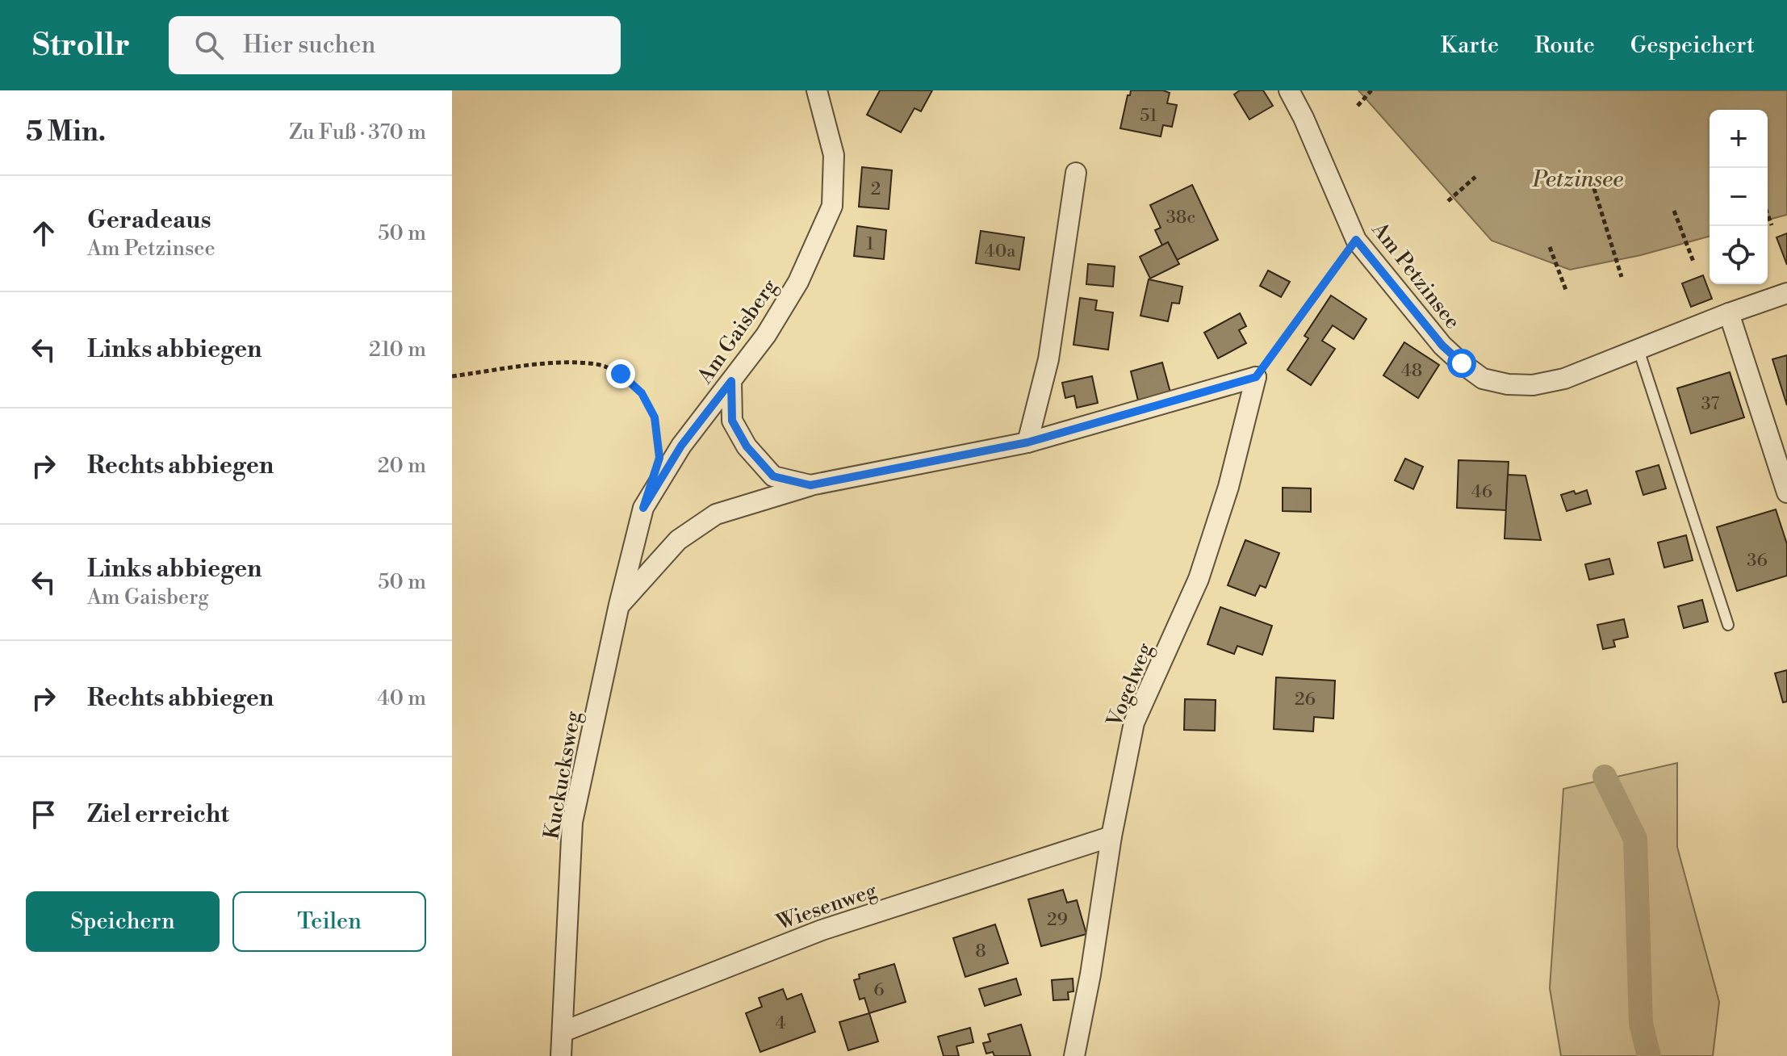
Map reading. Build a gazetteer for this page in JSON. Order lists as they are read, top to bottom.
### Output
{
  "streets": {
    "street": [
      "Am Petzinsee",
      "Am Gaisberg",
      "Vogelweg",
      "Kuckucksweg",
      "Wiesenweg"
    ]
  },
  "crossings": [
    ["Am Gaisberg", "Kuckucksweg"],
    ["Vogelweg", "Wiesenweg"],
    ["Kuckucksweg", "Wiesenweg"]
  ],
  "water": ["Petzinsee"],
  "house_numbers": [
    "51",
    "2",
    "38c",
    "1",
    "40a",
    "48",
    "37",
    "46",
    "36",
    "26",
    "29",
    "8",
    "6",
    "4"
  ],
  "page": {
    "header": "Strollr",
    "search": "Hier suchen",
    "nav": ["Karte", "Route", "Gespeichert"],
    "heading": ["5 Min.", "Zu Fuß · 370 m"],
    "map_buttons": ["+", "−"],
    "list": [
      ["Geradeaus", "Am Petzinsee", "50 m"],
      ["Links abbiegen", "210 m"],
      ["Rechts abbiegen", "20 m"],
      ["Links abbiegen", "Am Gaisberg", "50 m"],
      ["Rechts abbiegen", "40 m"],
      "Ziel erreicht"
    ],
    "buttons": ["Speichern", "Teilen"]
  }
}
